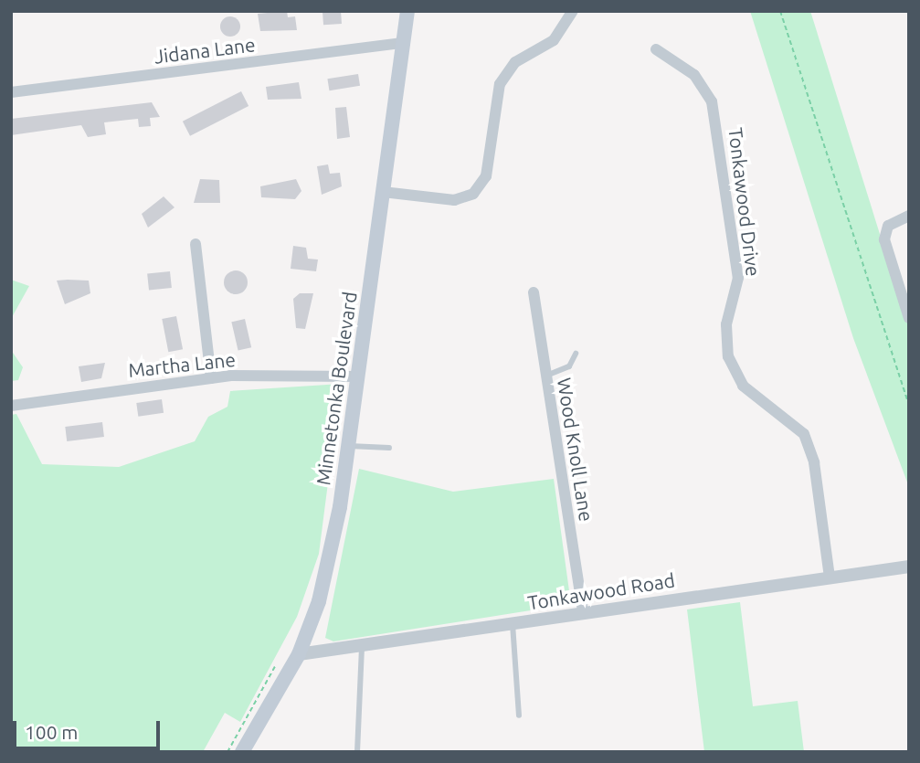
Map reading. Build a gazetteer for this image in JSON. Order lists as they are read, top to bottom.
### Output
{
  "streets": {
    "main road": ["Minnetonka Boulevard"],
    "street": [
      "Jidana Lane",
      "Tonkawood Drive",
      "Martha Lane",
      "Wood Knoll Lane",
      "Tonkawood Road"
    ]
  },
  "crossings": [
    ["Jidana Lane", "Minnetonka Boulevard"],
    ["Tonkawood Drive", "Tonkawood Road"],
    ["Martha Lane", "Minnetonka Boulevard"],
    ["Minnetonka Boulevard", "Tonkawood Road"],
    ["Wood Knoll Lane", "Tonkawood Road"]
  ],
  "scale_bar": "100 m"
}
